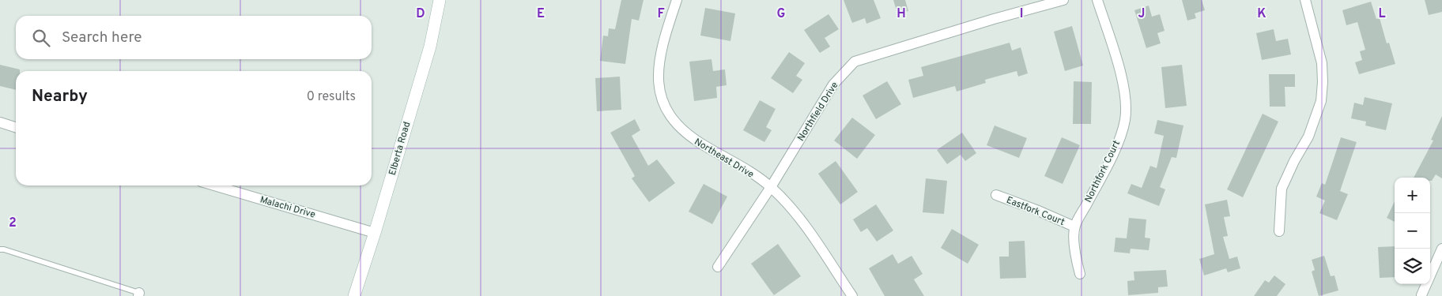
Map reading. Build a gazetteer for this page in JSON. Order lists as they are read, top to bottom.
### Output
{
  "streets": {
    "street": [
      "Northfield Drive",
      "Elberta Road",
      "Northeast Drive",
      "Northfork Court",
      "Malachi Drive",
      "Eastfork Court"
    ]
  },
  "crossings": [
    ["Northfield Drive", "Northeast Drive"],
    ["Elberta Road", "Malachi Drive"],
    ["Northfork Court", "Eastfork Court"]
  ],
  "page": {
    "search": "Search here",
    "heading": ["Nearby", "0 results"],
    "map_buttons": ["+", "−"]
  },
  "grid": {
    "columns": [
      "D",
      "E",
      "F",
      "G",
      "H",
      "I",
      "J",
      "K",
      "L"
    ],
    "rows": ["2"]
  }
}
